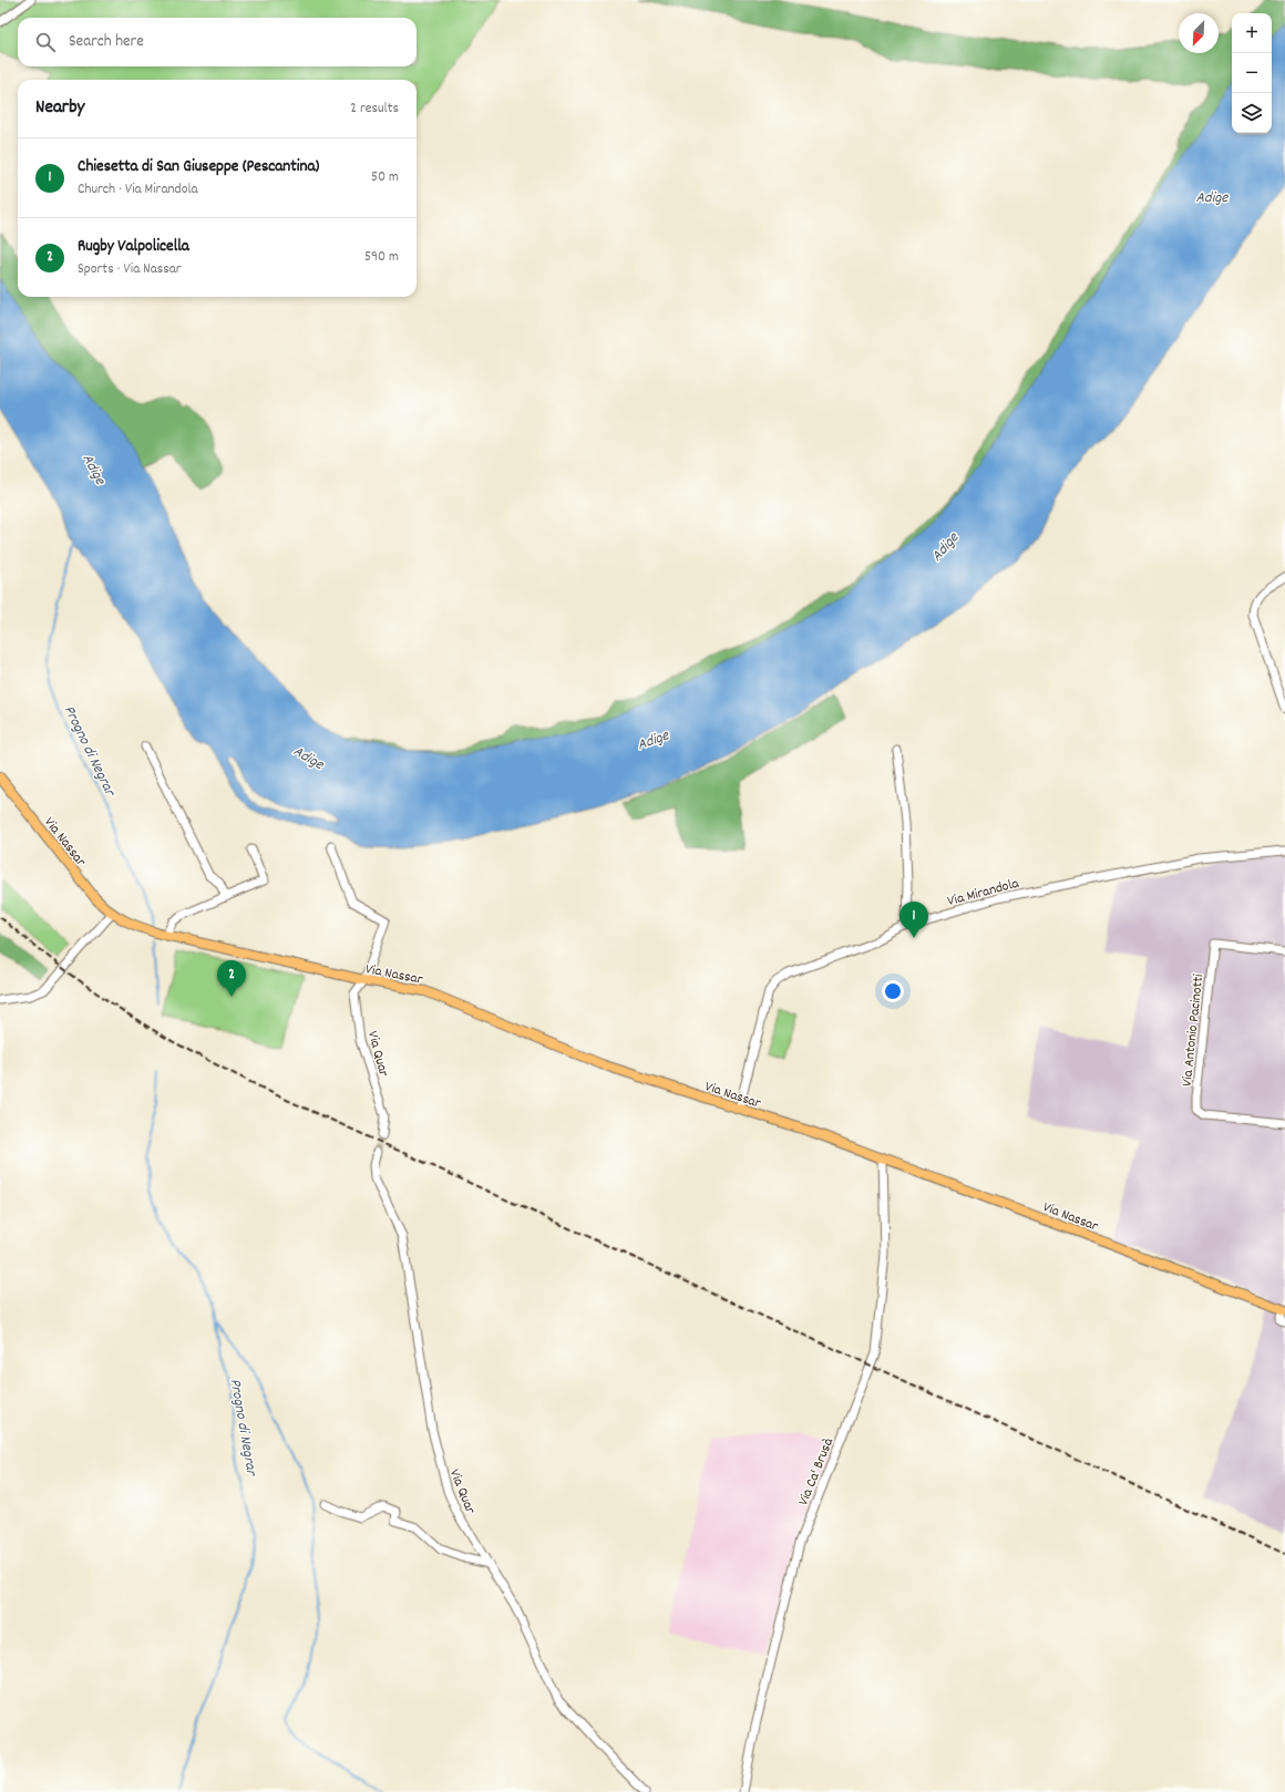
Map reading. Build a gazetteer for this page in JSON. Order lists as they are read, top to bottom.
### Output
{
  "streets": {
    "main road": ["Via Nassar"],
    "street": [
      "Via Mirandola",
      "Via Antonio Pacinotti",
      "Via Quar",
      "Via Ca' Brusà"
    ]
  },
  "crossings": [
    ["Via Nassar", "Via Mirandola"],
    ["Via Nassar", "Via Quar"],
    ["Via Nassar", "Via Ca' Brusà"]
  ],
  "water": ["Adige", "Progno di Negrar"],
  "north": "bottom left",
  "page": {
    "map_buttons": ["+", "−"],
    "search": "Search here",
    "heading": ["Nearby", "2 results"],
    "list": [
      {
        "mark": "1",
        "name": "Chiesetta di San Giuseppe (Pescantina)",
        "note": "Church · Via Mirandola",
        "value": "50 m"
      },
      {
        "mark": "2",
        "name": "Rugby Valpolicella",
        "note": "Sports · Via Nassar",
        "value": "590 m"
      }
    ],
    "pins": ["1", "2"]
  }
}
